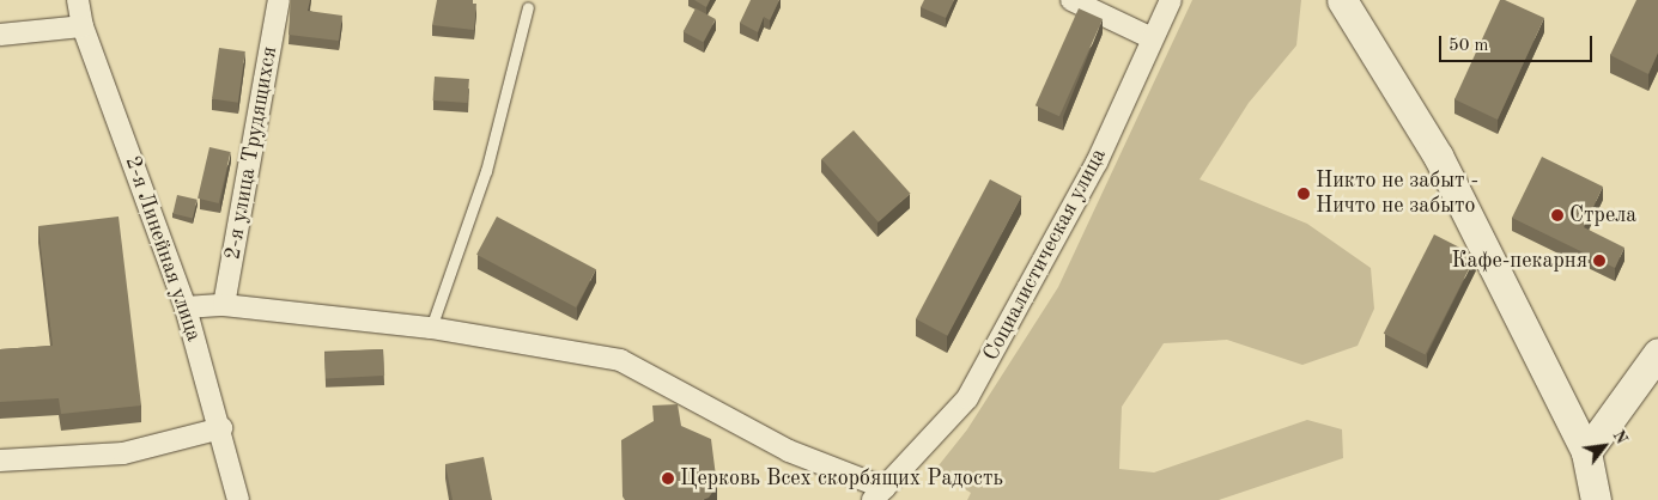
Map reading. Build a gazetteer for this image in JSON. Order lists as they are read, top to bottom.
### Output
{
  "streets": {
    "street": ["2-я улица Трудящихся", "2-я Линейная улица", "Социалистическая улица"]
  },
  "places": [
    "Никто не забыт - Ничто не забыто",
    "Стрела",
    "Кафе-пекарня",
    "Церковь Всех скорбящих Радость"
  ],
  "scale_bar": "50 m",
  "north": "top right"
}
